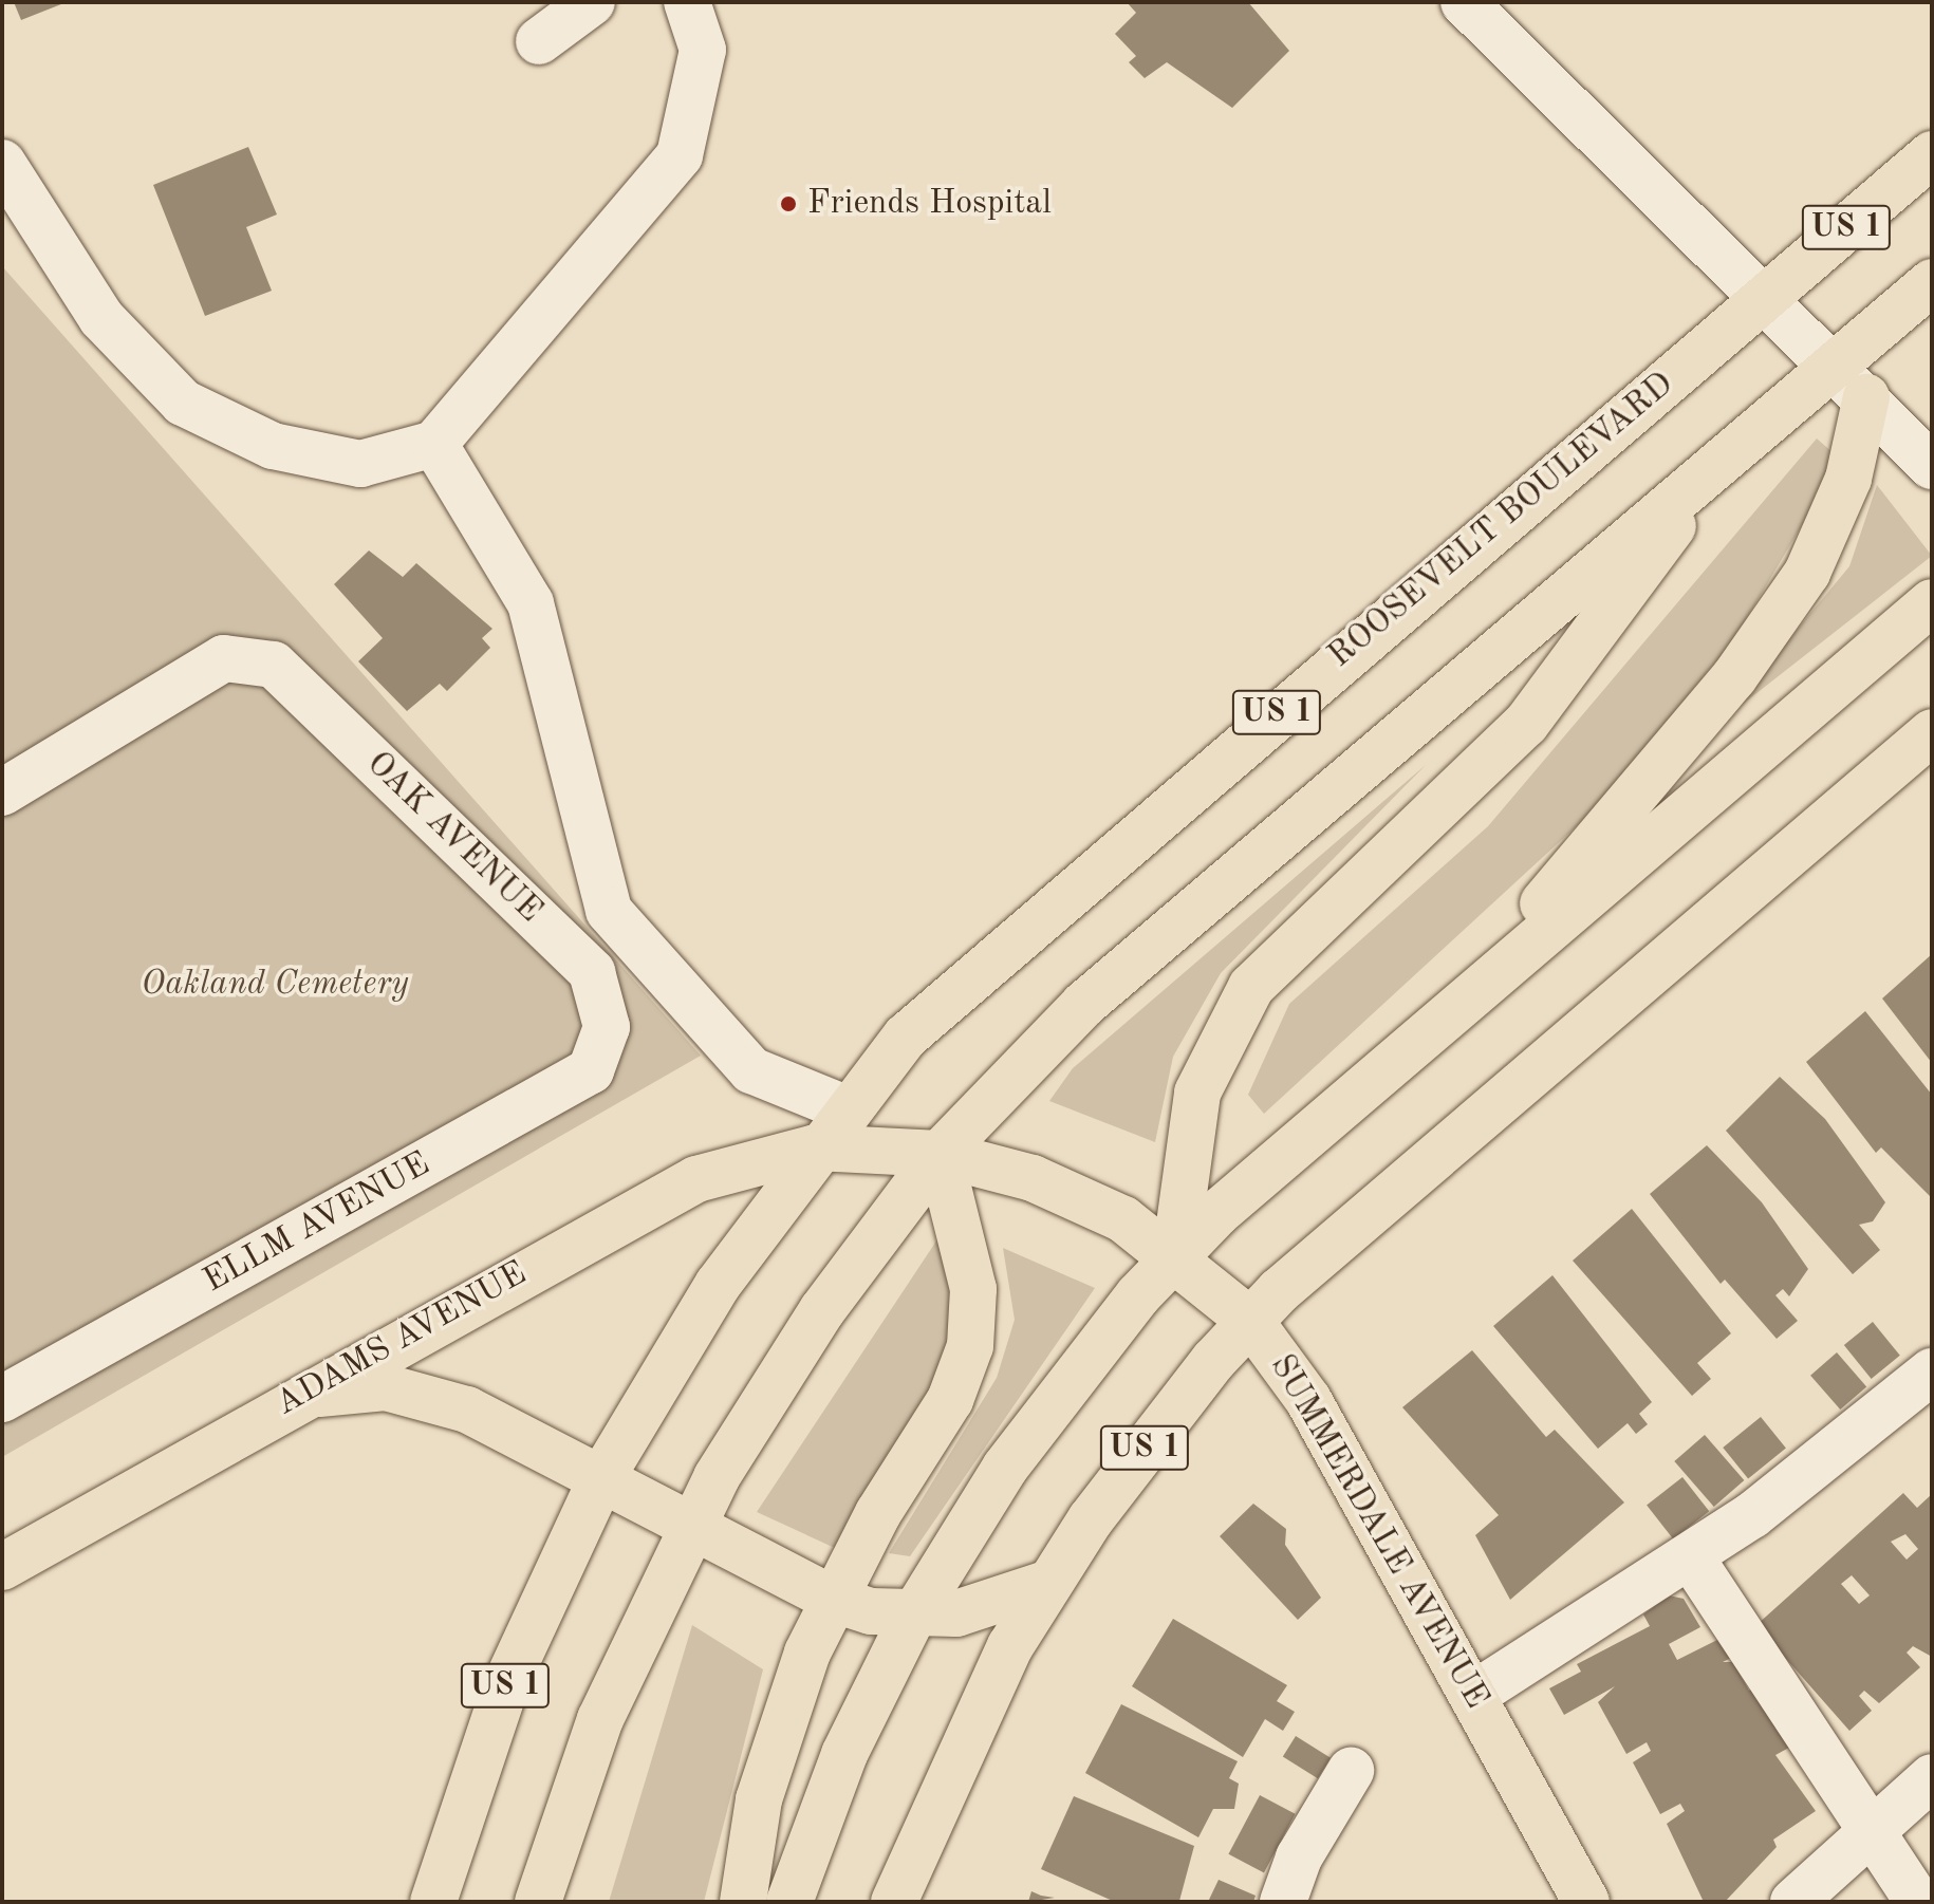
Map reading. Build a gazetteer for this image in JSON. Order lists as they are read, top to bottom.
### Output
{
  "streets": {
    "main road": [
      "US 1",
      "ROOSEVELT BOULEVARD",
      "ADAMS AVENUE",
      "SUMMERDALE AVENUE"
    ],
    "street": ["OAK AVENUE", "ELLM AVENUE"]
  },
  "crossings": [
    ["US 1", "SUMMERDALE AVENUE"],
    ["ROOSEVELT BOULEVARD", "ADAMS AVENUE"],
    ["ROOSEVELT BOULEVARD", "SUMMERDALE AVENUE"],
    ["OAK AVENUE", "ELLM AVENUE"],
    ["ADAMS AVENUE", "SUMMERDALE AVENUE"]
  ],
  "parks": ["Oakland Cemetery"],
  "places": ["Friends Hospital"]
}
